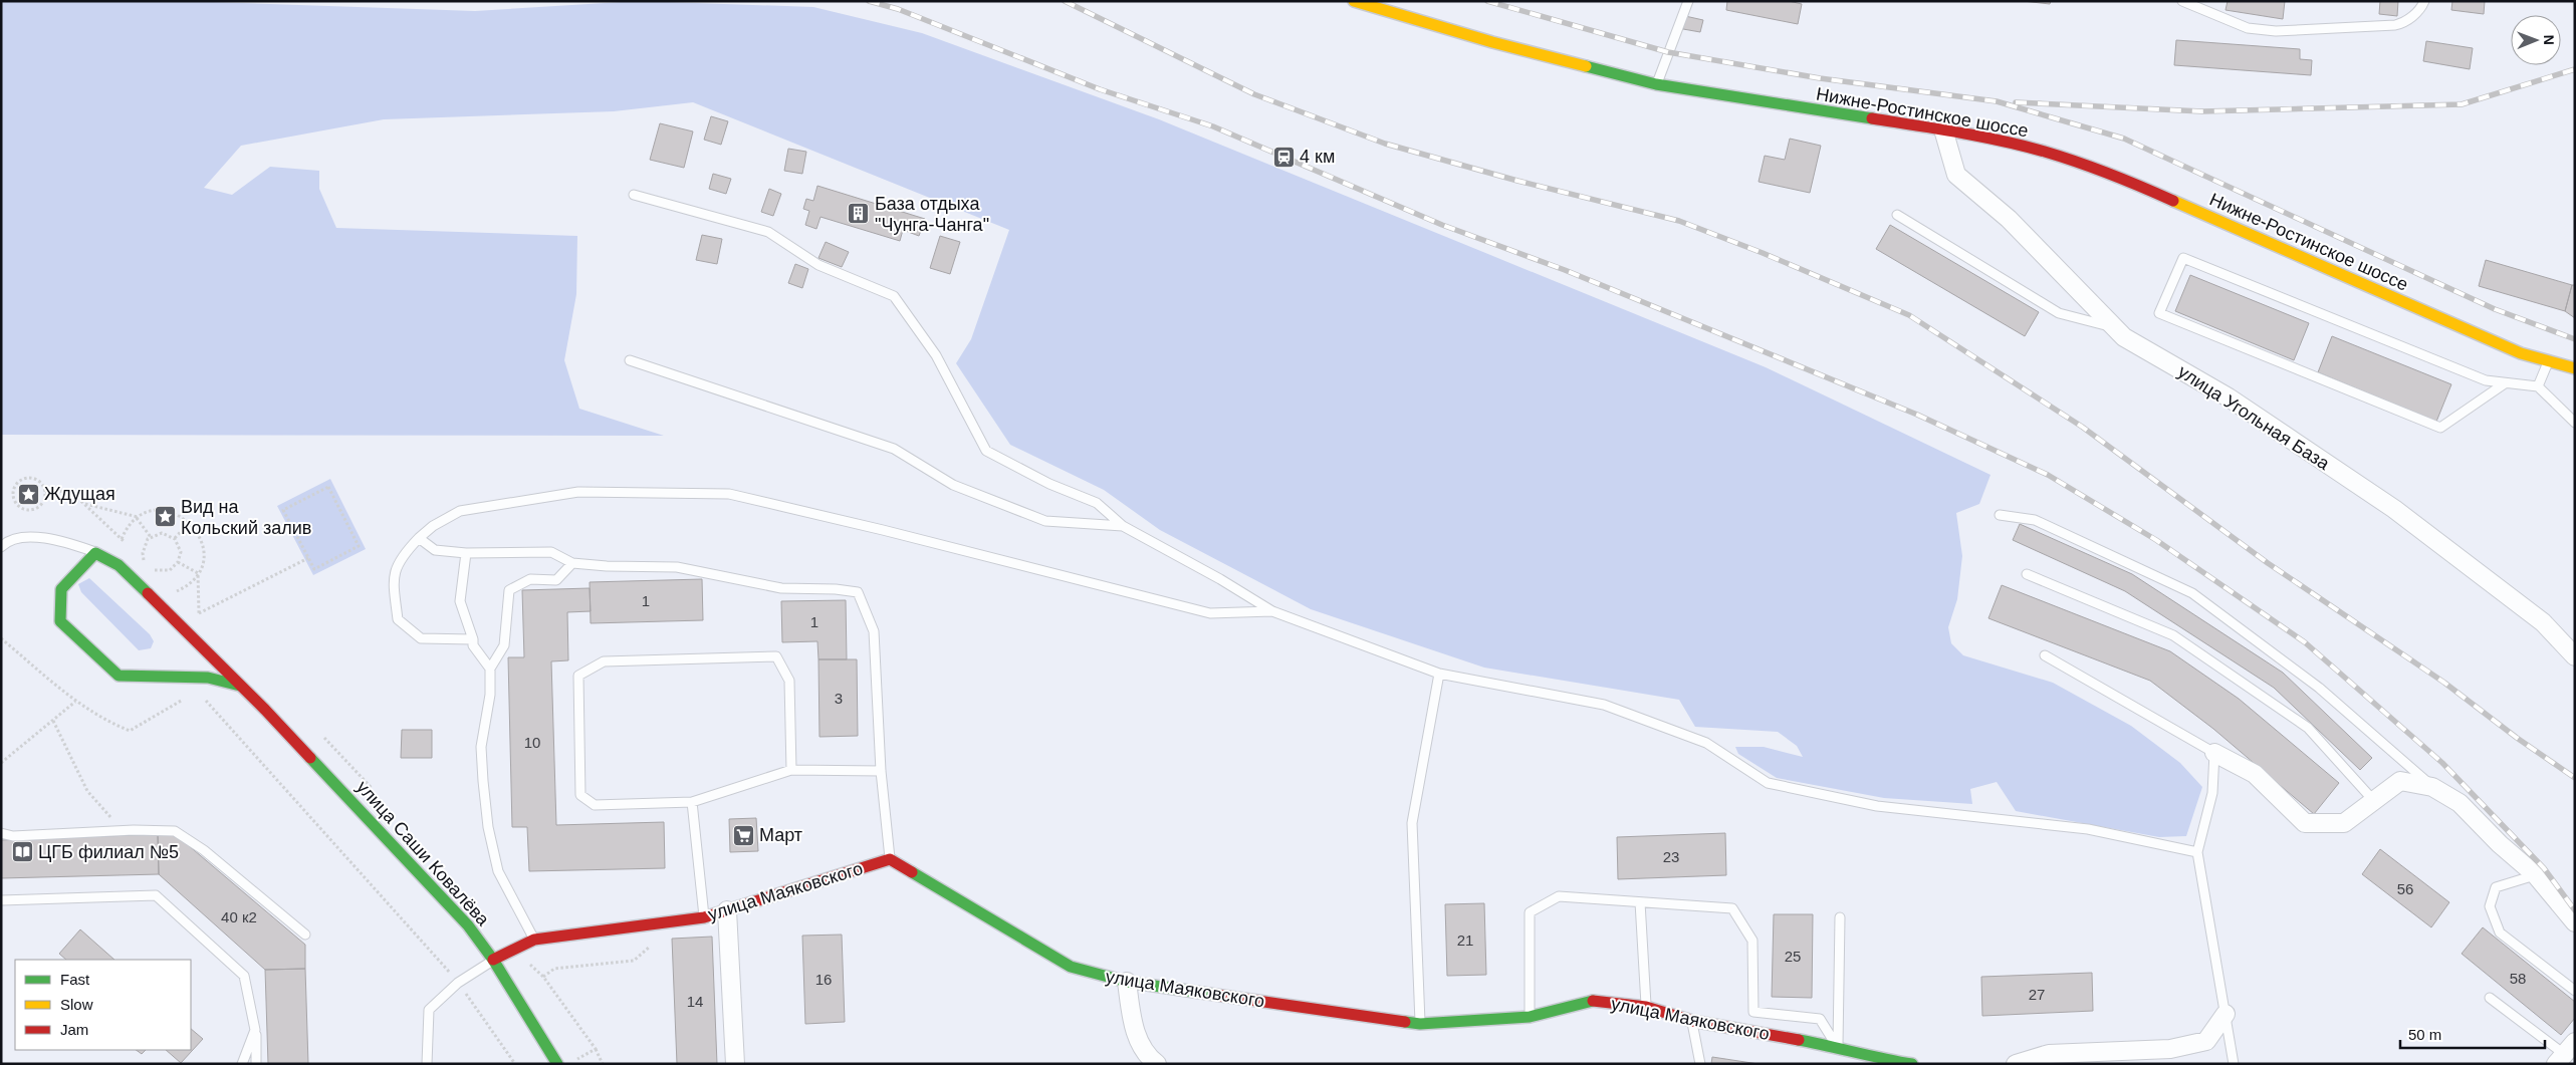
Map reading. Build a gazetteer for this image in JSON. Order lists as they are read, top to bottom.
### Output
{
  "streets": {
    "street": [
      "Нижне-Ростинское шоссе",
      "улица Угольная База",
      "улица Саши Ковалёва",
      "улица Маяковского"
    ]
  },
  "crossings": [
    ["Нижне-Ростинское шоссе", "улица Угольная База"],
    ["улица Саши Ковалёва", "улица Маяковского"]
  ],
  "places": {
    "station": ["4 км"],
    "building": ["База отдыха \"Чунга-Чанга\""],
    "place": ["Ждущая", "Вид на Кольский залив"],
    "supermarket": ["Март"],
    "library": ["ЦГБ филиал №5"]
  },
  "house_numbers": [
    "1",
    "1",
    "3",
    "10",
    "23",
    "56",
    "40 к2",
    "21",
    "25",
    "58",
    "16",
    "27",
    "14"
  ],
  "legend": ["Fast", "Slow", "Jam"],
  "scale_bar": "50 m",
  "north": "right"
}
